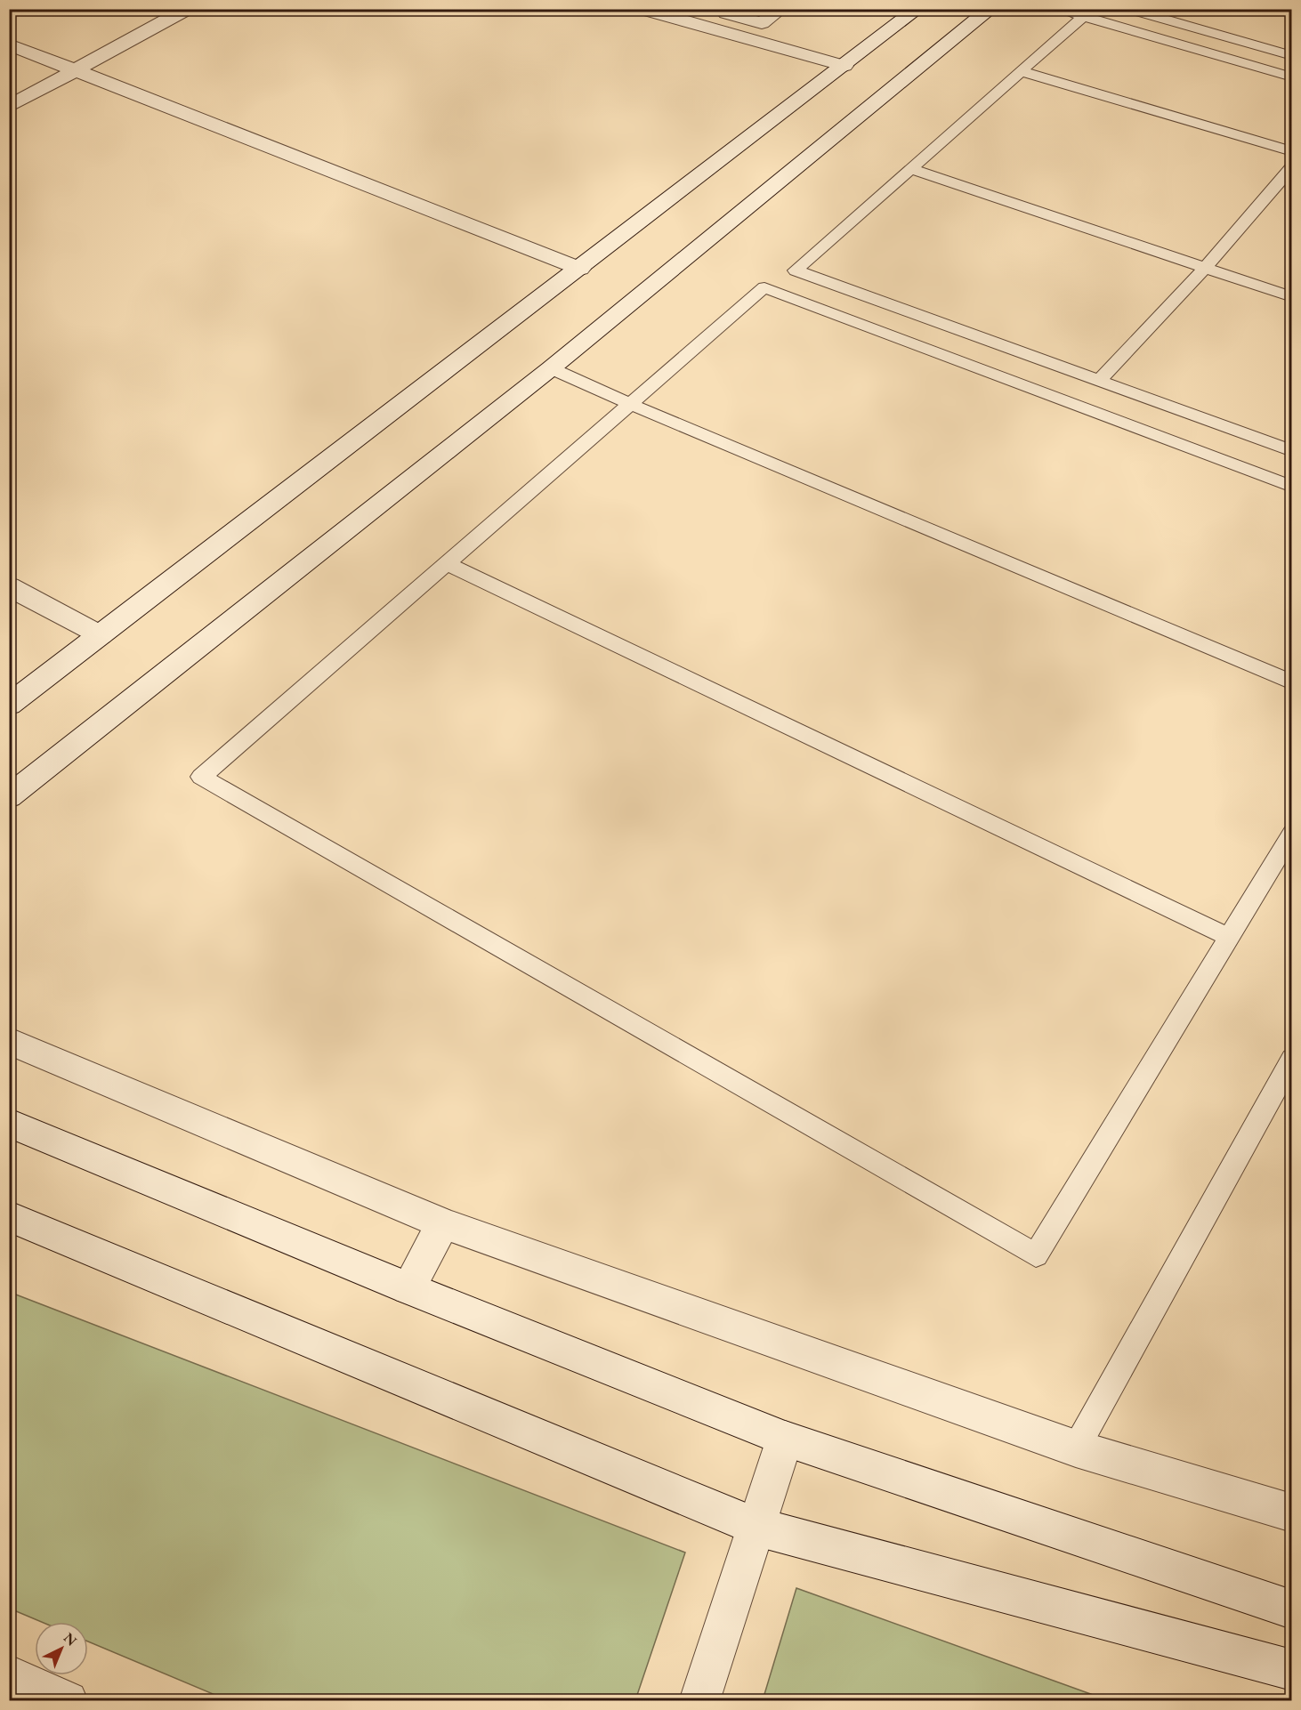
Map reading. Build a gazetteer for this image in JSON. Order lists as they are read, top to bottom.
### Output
{
  "north": "top right"
}
